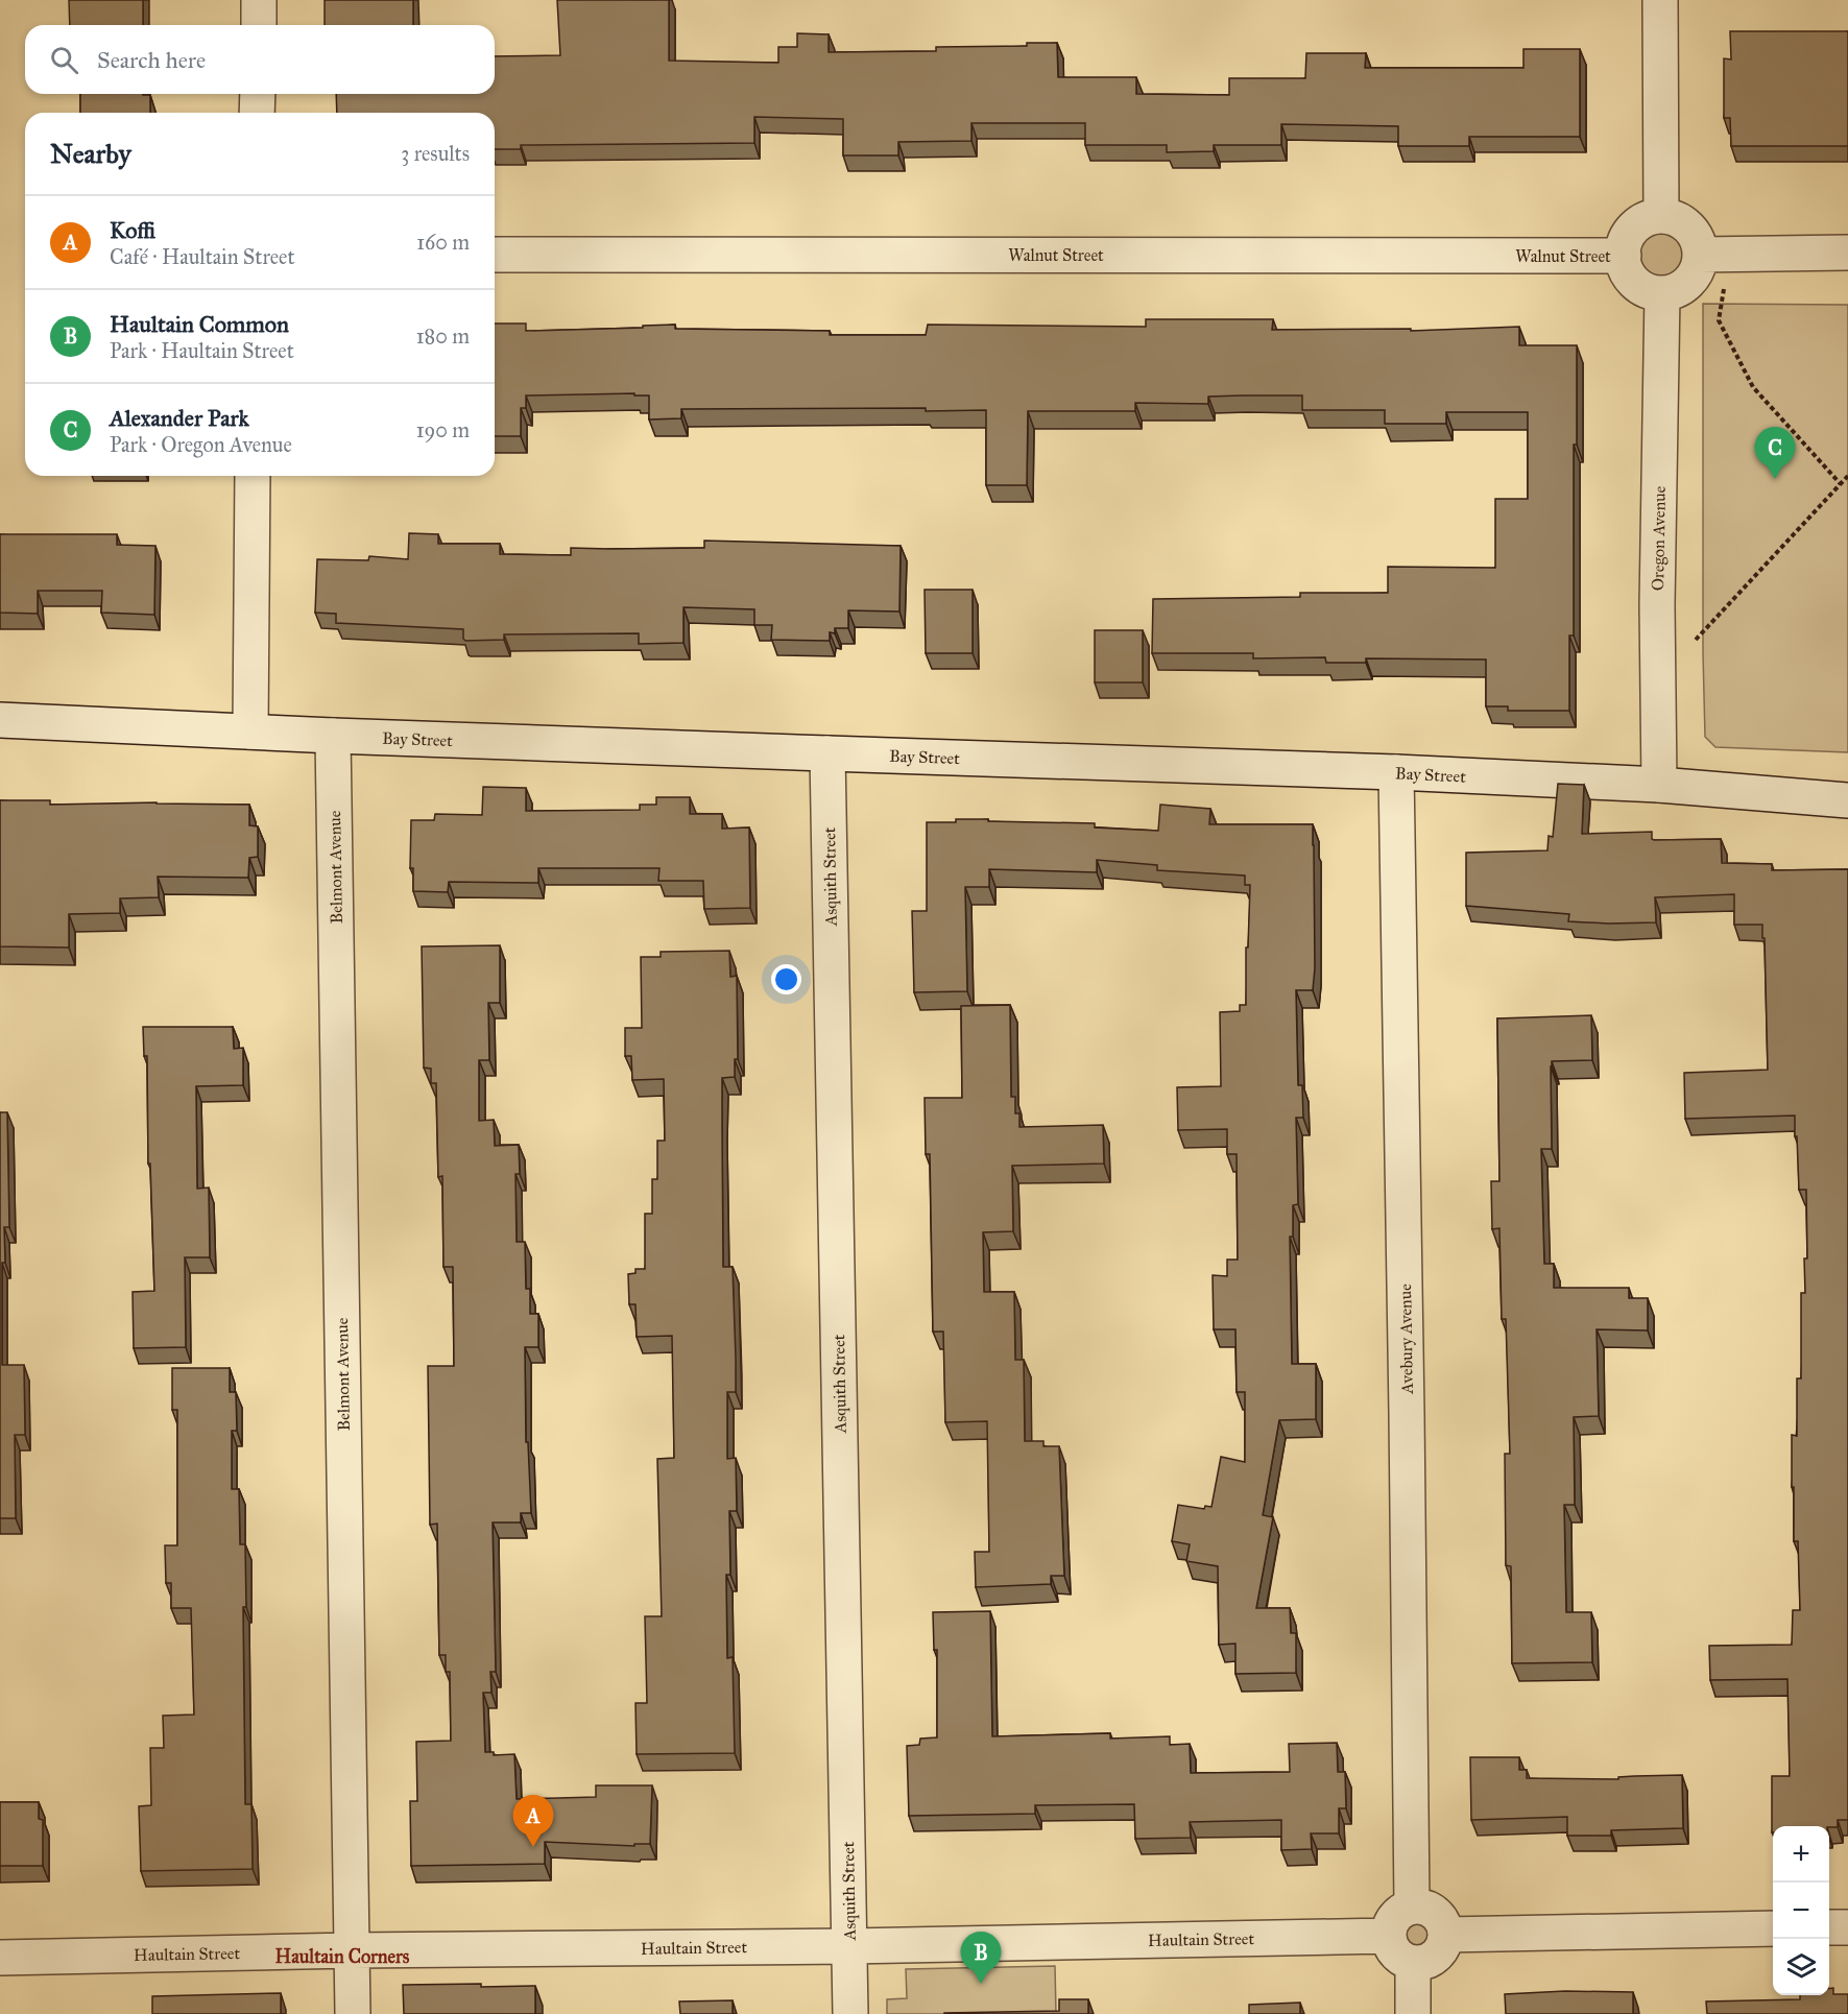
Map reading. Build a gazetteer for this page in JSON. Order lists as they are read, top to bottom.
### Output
{
  "streets": {
    "street": [
      "Walnut Street",
      "Oregon Avenue",
      "Bay Street",
      "Belmont Avenue",
      "Asquith Street",
      "Avebury Avenue",
      "Haultain Street"
    ]
  },
  "crossings": [
    ["Walnut Street", "Oregon Avenue"],
    ["Oregon Avenue", "Bay Street"],
    ["Bay Street", "Belmont Avenue"],
    ["Bay Street", "Asquith Street"],
    ["Bay Street", "Avebury Avenue"],
    ["Belmont Avenue", "Haultain Street"],
    ["Asquith Street", "Haultain Street"],
    ["Avebury Avenue", "Haultain Street"]
  ],
  "districts": ["Haultain Corners"],
  "page": {
    "search": "Search here",
    "heading": ["Nearby", "3 results"],
    "list": [
      {
        "mark": "A",
        "name": "Koffi",
        "note": "Café · Haultain Street",
        "value": "160 m"
      },
      {
        "mark": "B",
        "name": "Haultain Common",
        "note": "Park · Haultain Street",
        "value": "180 m"
      },
      {
        "mark": "C",
        "name": "Alexander Park",
        "note": "Park · Oregon Avenue",
        "value": "190 m"
      }
    ],
    "pins": ["C", "A", "B"],
    "map_buttons": ["+", "−"]
  }
}
